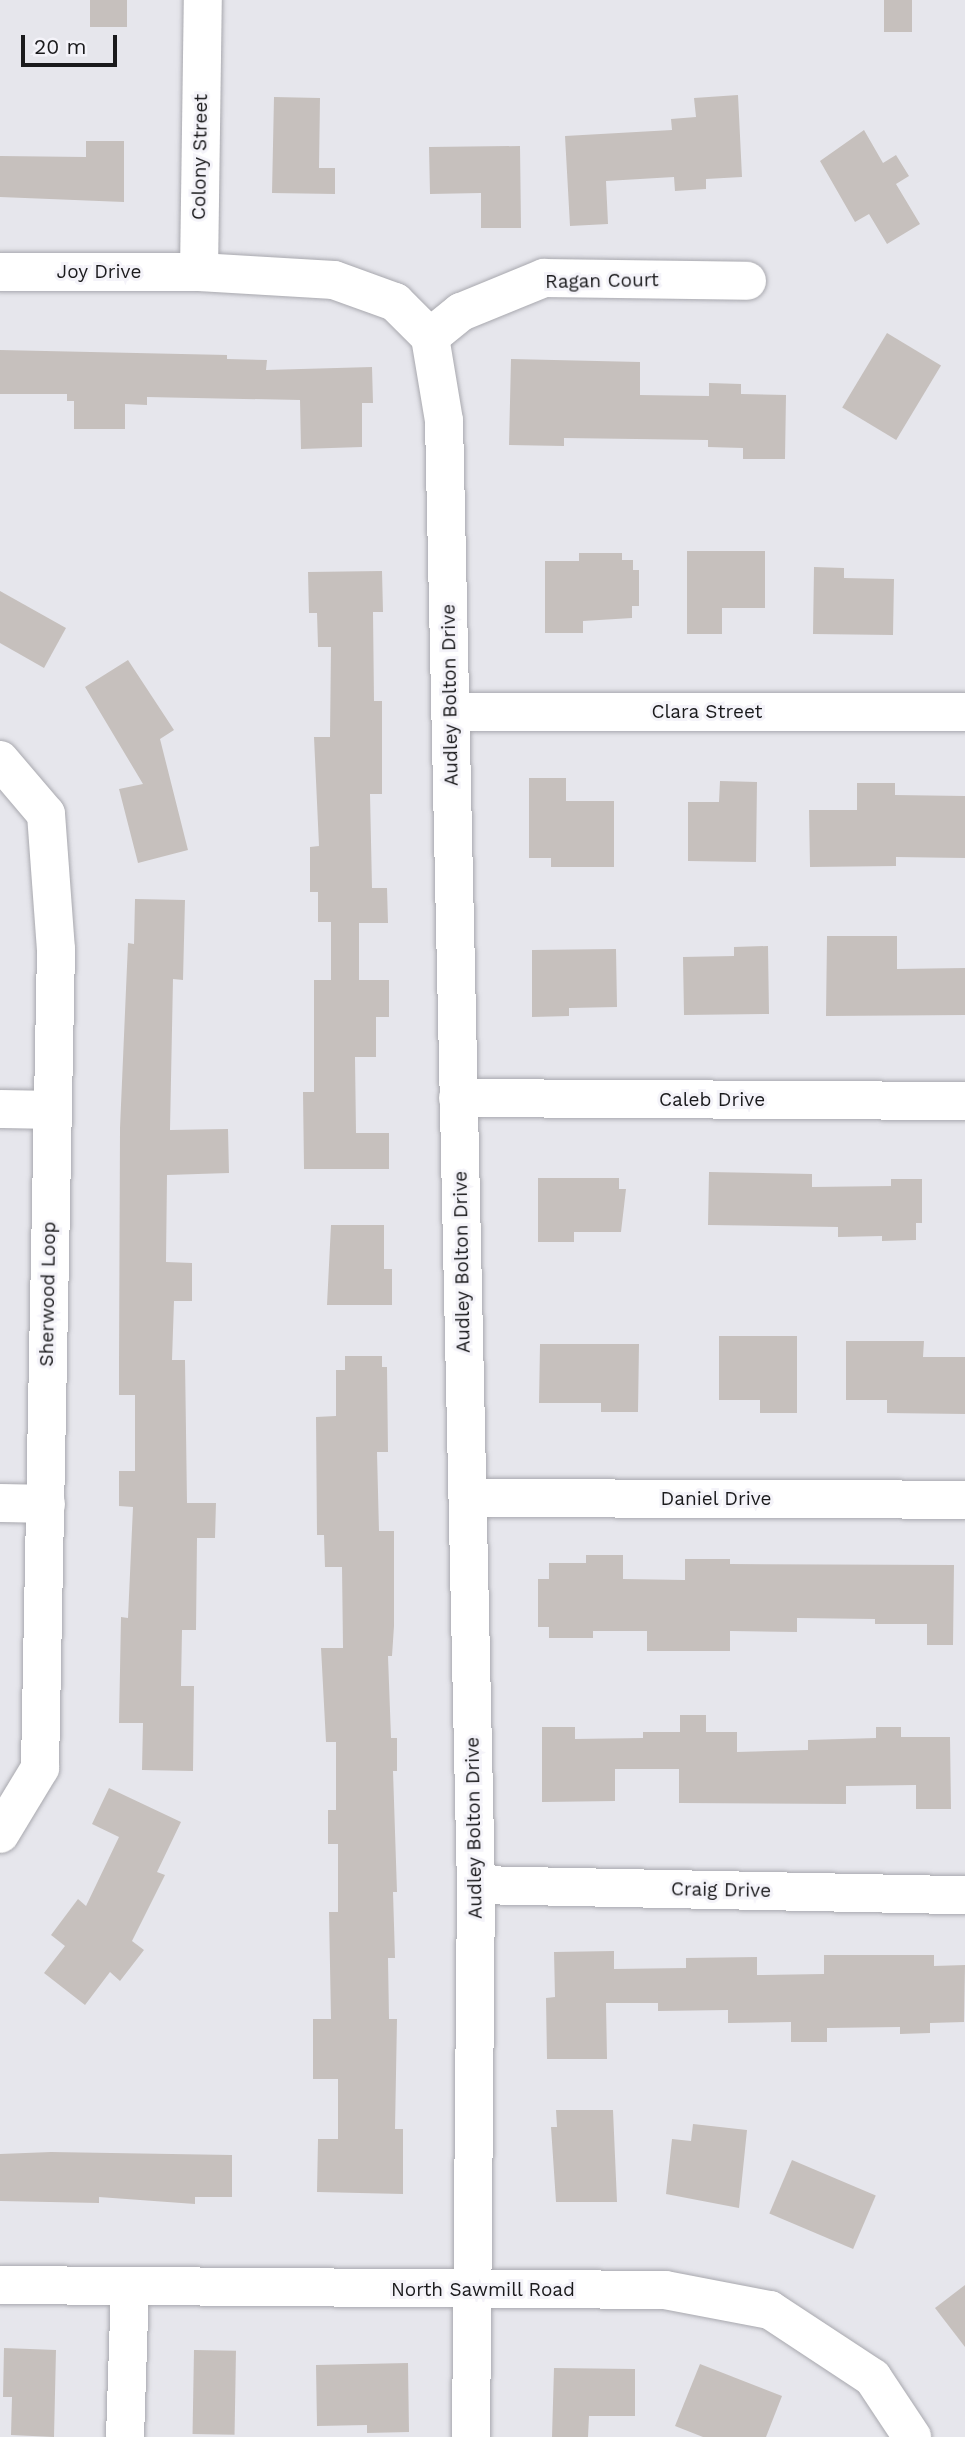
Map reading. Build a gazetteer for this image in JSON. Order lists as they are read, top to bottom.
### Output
{
  "streets": {
    "street": [
      "Colony Street",
      "Joy Drive",
      "Ragan Court",
      "Audley Bolton Drive",
      "Clara Street",
      "Caleb Drive",
      "Sherwood Loop",
      "Daniel Drive",
      "Craig Drive",
      "North Sawmill Road"
    ]
  },
  "crossings": [
    ["Colony Street", "Joy Drive"],
    ["Ragan Court", "Audley Bolton Drive"],
    ["Audley Bolton Drive", "Clara Street"],
    ["Audley Bolton Drive", "Caleb Drive"],
    ["Audley Bolton Drive", "Daniel Drive"],
    ["Audley Bolton Drive", "Craig Drive"],
    ["Audley Bolton Drive", "North Sawmill Road"]
  ],
  "scale_bar": "20 m"
}
